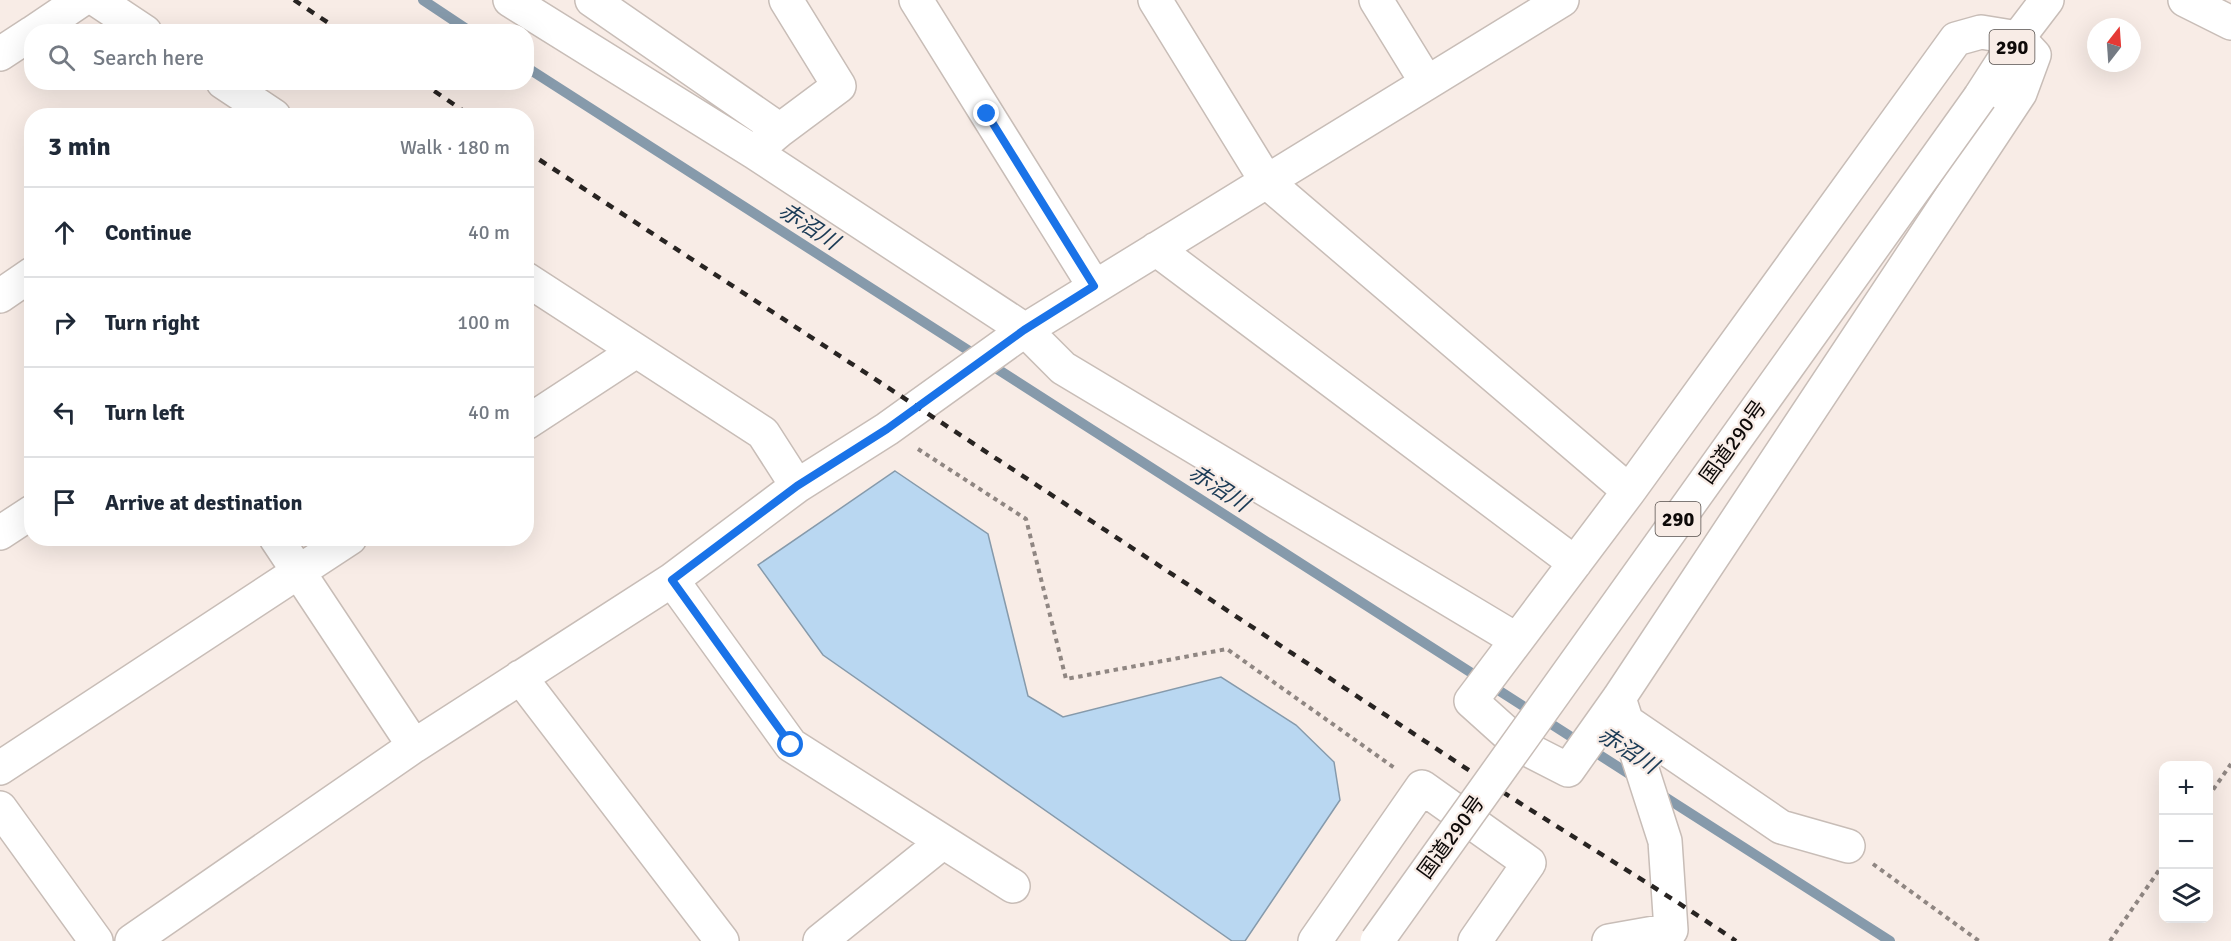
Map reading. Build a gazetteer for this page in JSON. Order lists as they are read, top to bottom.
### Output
{
  "streets": {
    "main road": ["290", "国道290号"]
  },
  "water": ["赤沼川"],
  "north": "top",
  "page": {
    "search": "Search here",
    "heading": ["3 min", "Walk · 180 m"],
    "list": [
      ["Continue", "40 m"],
      ["Turn right", "100 m"],
      ["Turn left", "40 m"],
      "Arrive at destination"
    ],
    "map_buttons": ["+", "−"]
  }
}
